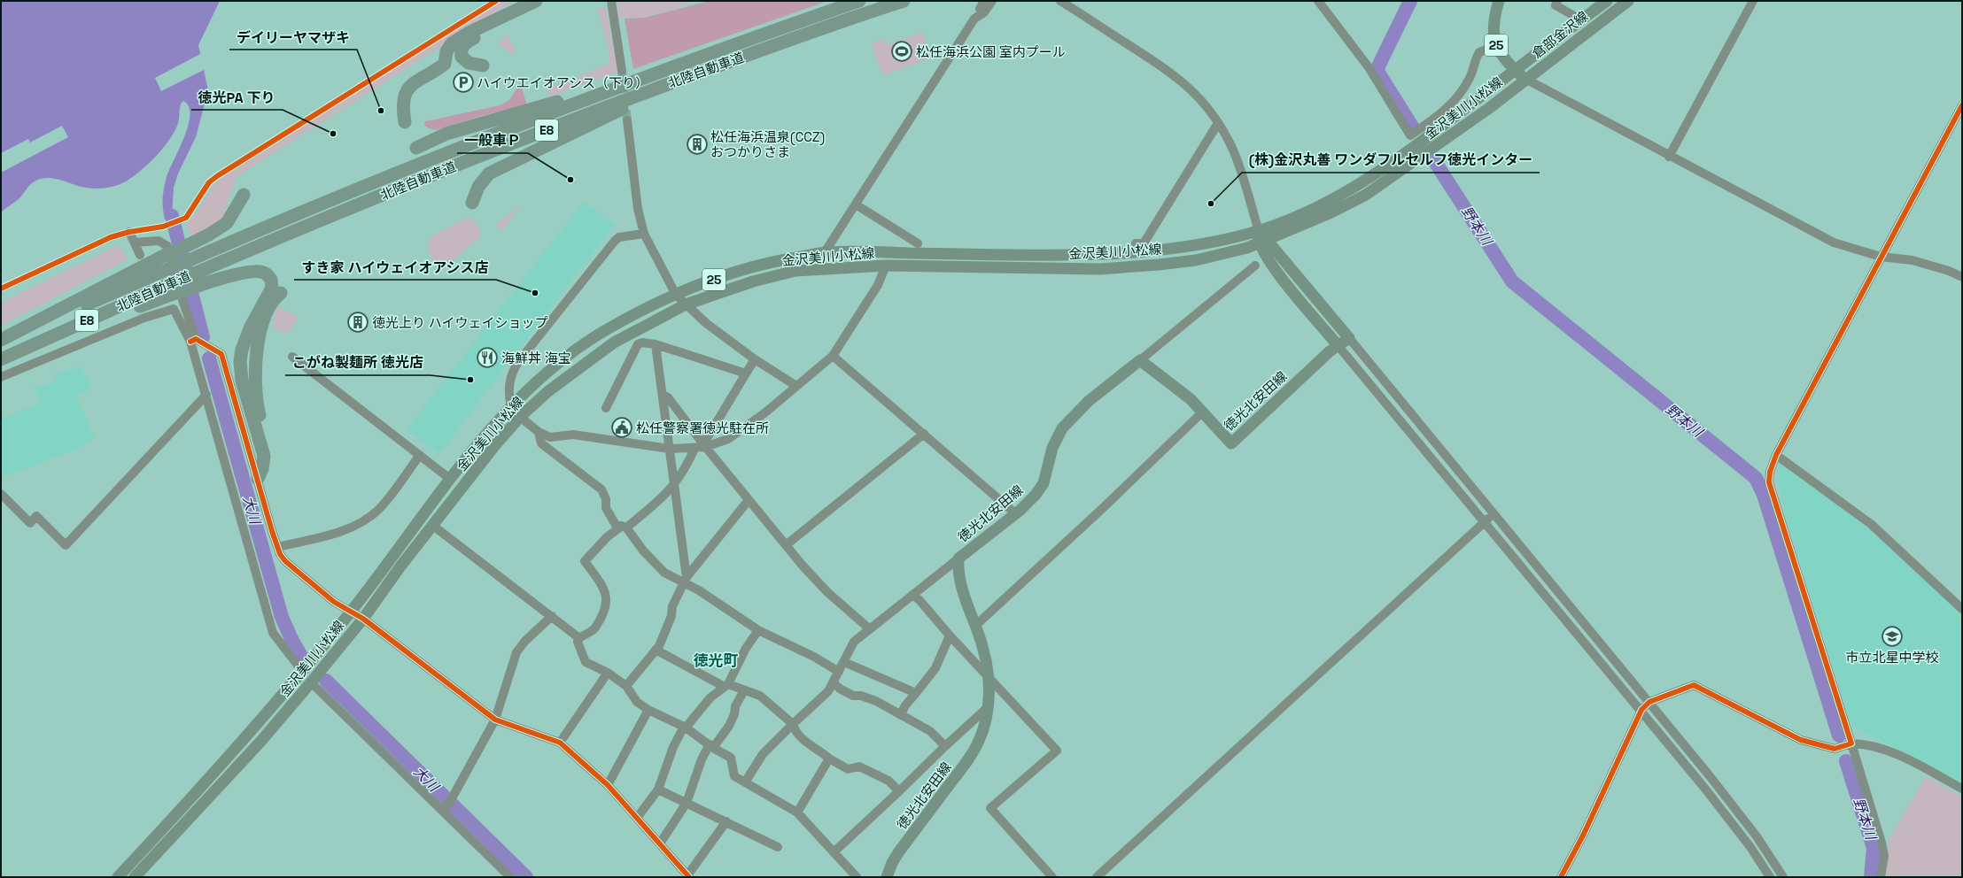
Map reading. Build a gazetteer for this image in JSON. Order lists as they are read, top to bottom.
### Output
{
  "streets": {
    "highway": ["北陸自動車道", "E8"],
    "main road": [
      "倉部金沢線",
      "25",
      "金沢美川小松線",
      "徳光北安田線"
    ]
  },
  "crossings": [
    ["倉部金沢線", "金沢美川小松線"]
  ],
  "districts": ["徳光町"],
  "water": ["野本川", "大川"],
  "places": {
    "sports": ["松任海浜公園 室内プール"],
    "parking": ["ハイウエイオアシス（下り）"],
    "other": [
      "デイリーヤマザキ",
      "徳光PA 下り",
      "一般車Ｐ",
      "(株)金沢丸善 ワンダフルセルフ徳光インター",
      "すき家 ハイウェイオアシス店",
      "こがね製麺所 徳光店"
    ],
    "building": ["松任海浜温泉(CCZ) おつかりさま", "徳光上り ハイウェイショップ"],
    "restaurant": ["海鮮丼 海宝"],
    "public building": ["松任警察署徳光駐在所"],
    "school or university": ["市立北星中学校"]
  }
}
